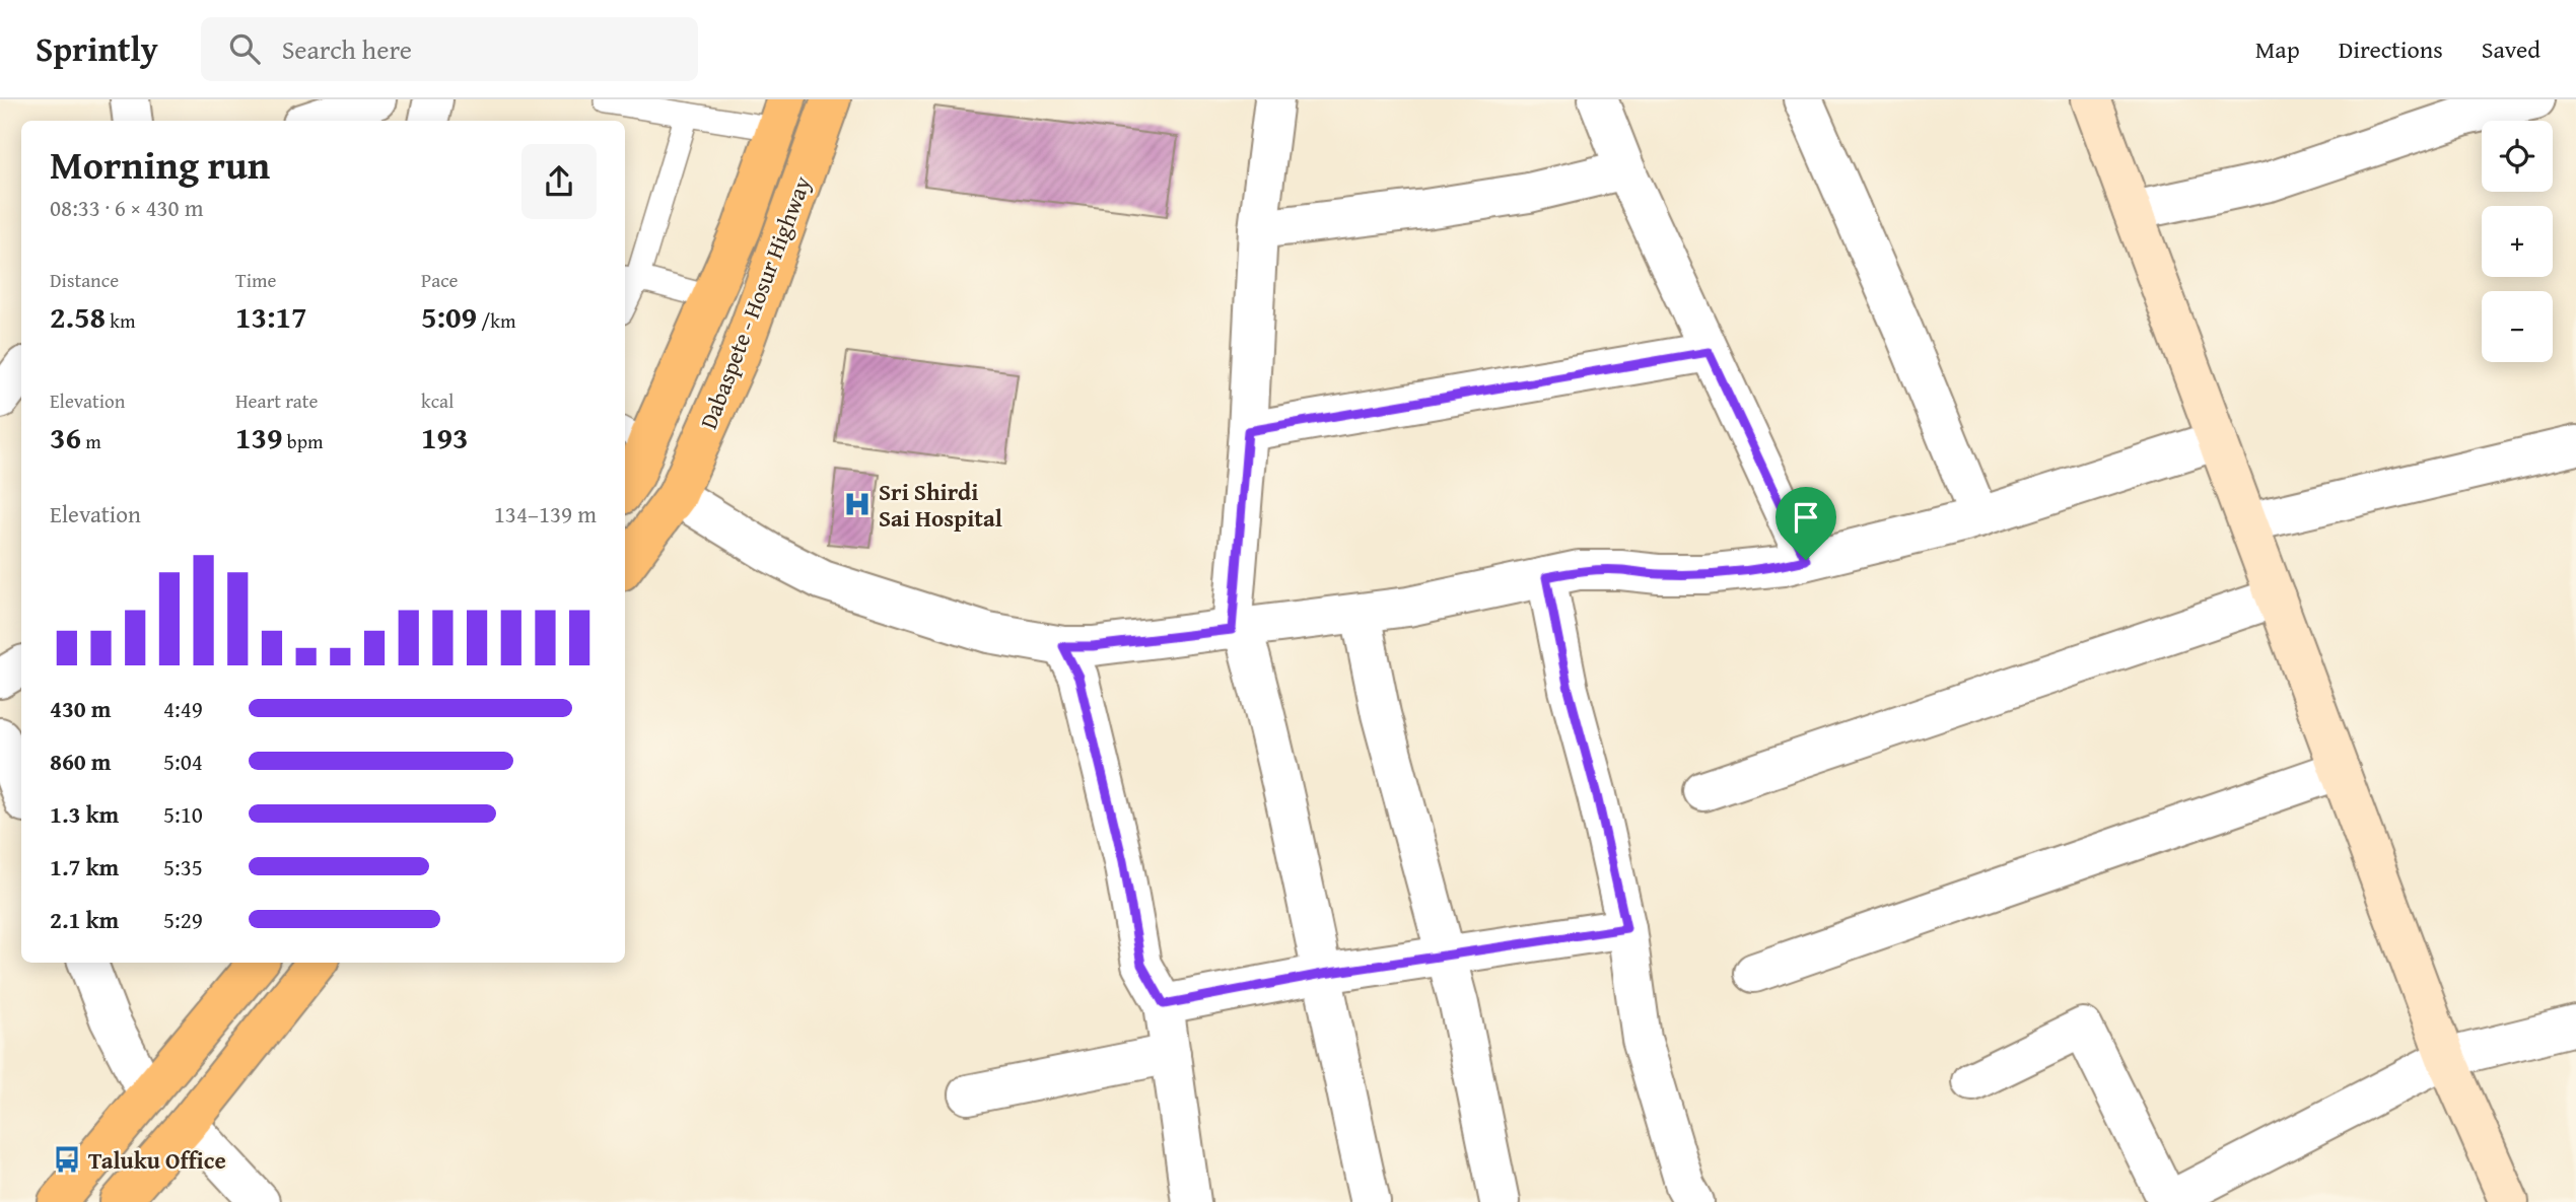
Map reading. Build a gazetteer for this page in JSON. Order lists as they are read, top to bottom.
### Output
{
  "streets": {
    "main road": ["Dabaspete - Hosur Highway"]
  },
  "places": {
    "hospital": ["Sri Shirdi Sai Hospital"],
    "bus stop": ["Taluku Office"]
  },
  "page": {
    "header": "Sprintly",
    "search": "Search here",
    "nav": ["Map", "Directions", "Saved"],
    "map_buttons": ["+", "−"],
    "heading": ["Morning run", "08:33 · 6 × 430 m"],
    "stats": [
      ["Distance", "2.58 km"],
      ["Time", "13:17"],
      ["Pace", "5:09 /km"],
      ["Elevation", "36 m"],
      ["Heart rate", "139 bpm"],
      ["kcal", "193"]
    ],
    "chart": ["Elevation", "134–139 m"],
    "list": [
      {
        "name": "430 m",
        "note": "4:49"
      },
      {
        "name": "860 m",
        "note": "5:04"
      },
      {
        "name": "1.3 km",
        "note": "5:10"
      },
      {
        "name": "1.7 km",
        "note": "5:35"
      },
      {
        "name": "2.1 km",
        "note": "5:29"
      }
    ]
  }
}
